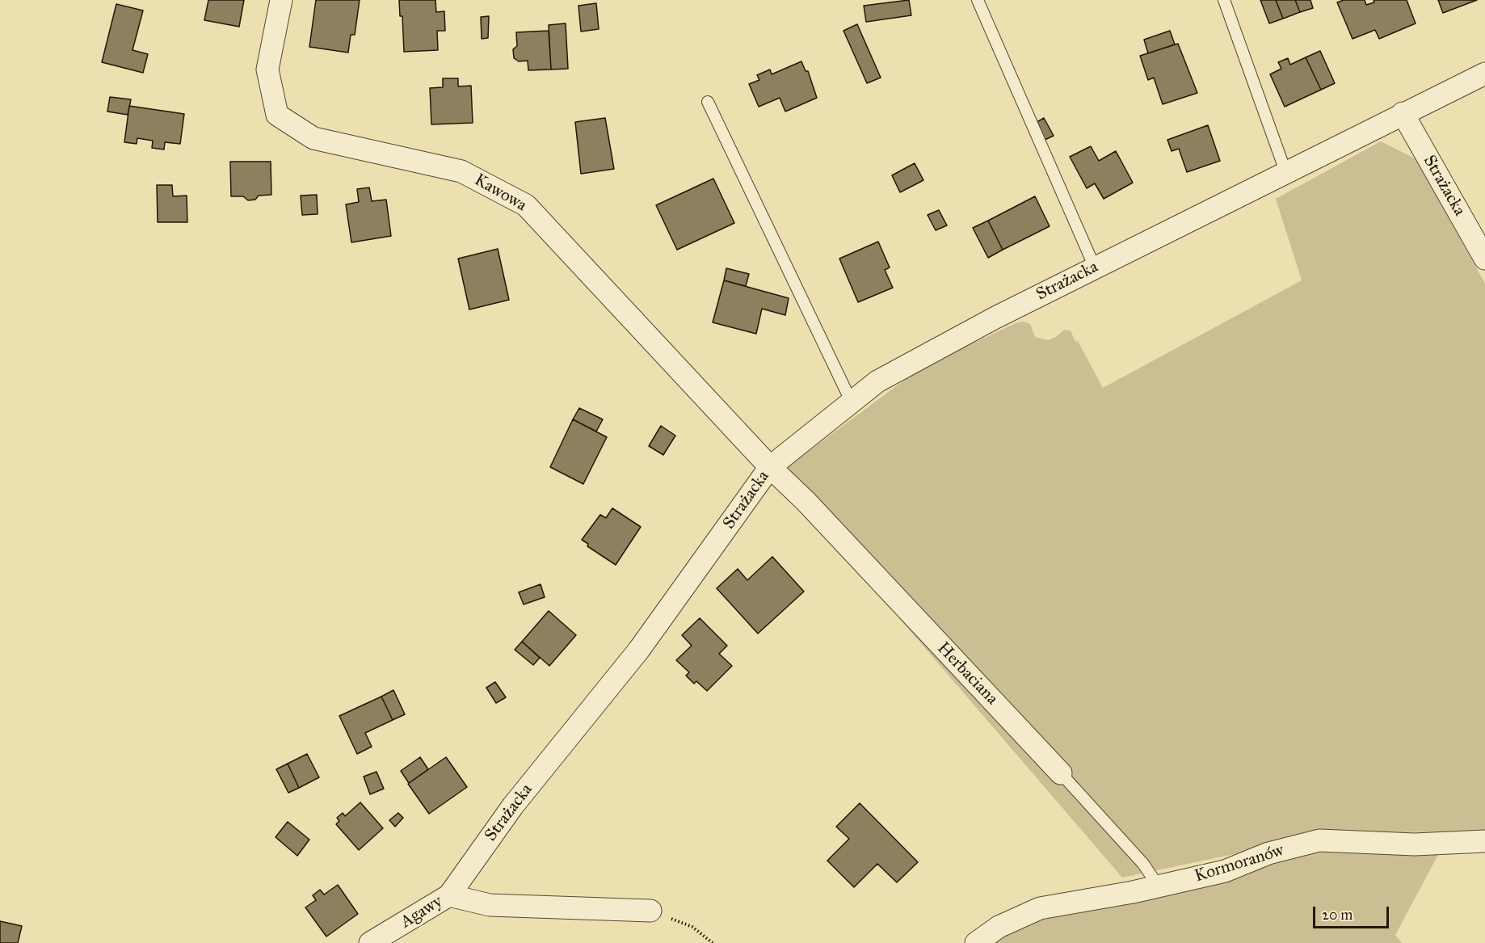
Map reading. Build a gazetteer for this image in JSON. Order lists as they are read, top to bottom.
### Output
{
  "streets": {
    "street": [
      "Strażacka",
      "Kawowa",
      "Herbaciana",
      "Kormoranów",
      "Agawy"
    ]
  },
  "crossings": [
    ["Strażacka", "Kawowa"],
    ["Strażacka", "Herbaciana"],
    ["Strażacka", "Agawy"],
    ["Kawowa", "Herbaciana"],
    ["Herbaciana", "Kormoranów"]
  ],
  "scale_bar": "20 m"
}
